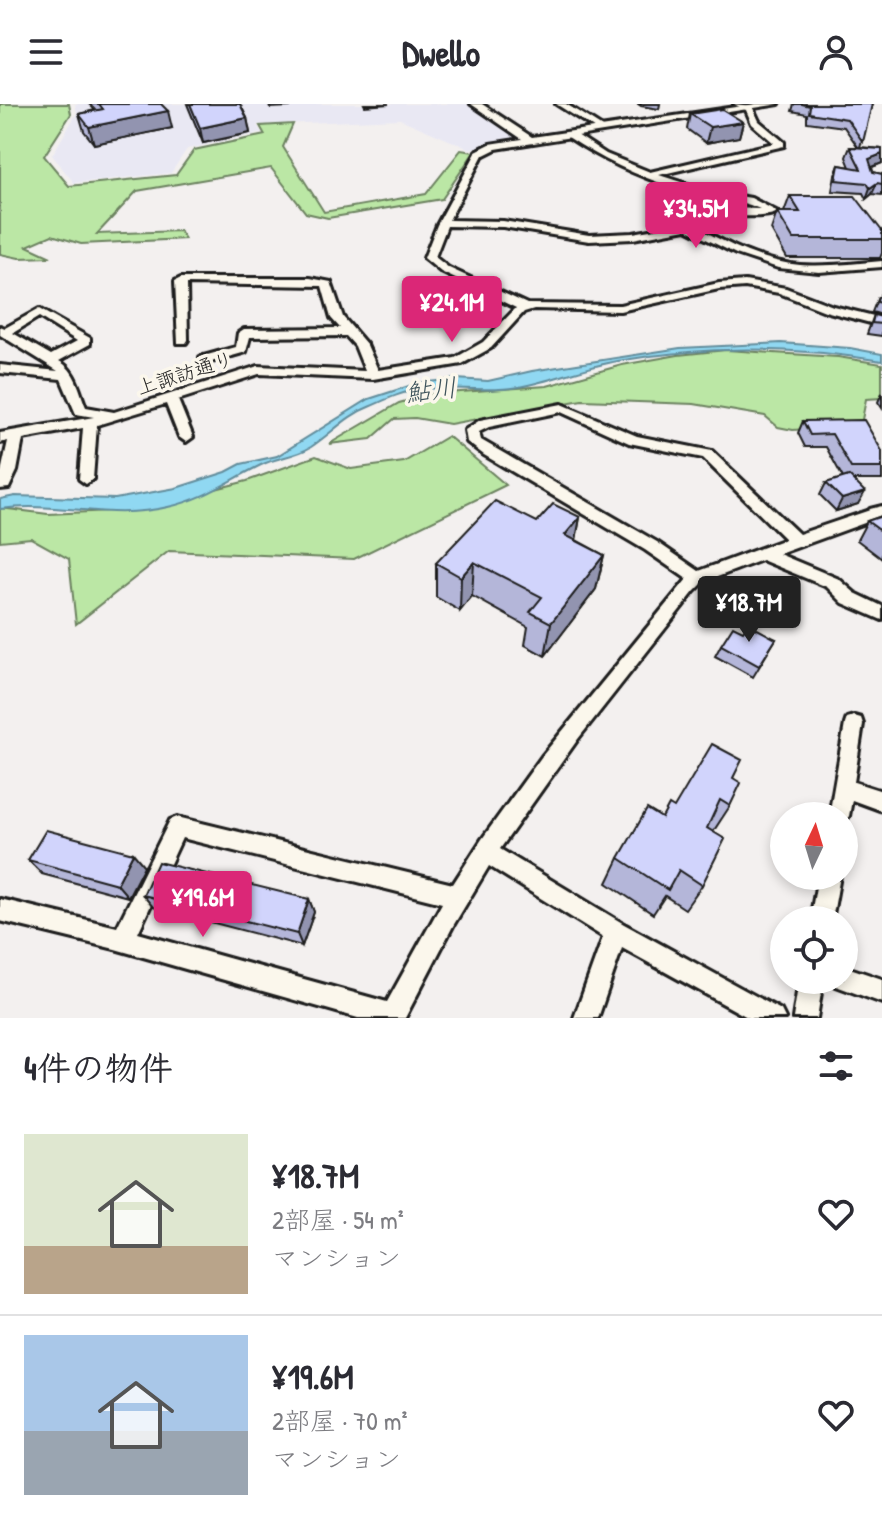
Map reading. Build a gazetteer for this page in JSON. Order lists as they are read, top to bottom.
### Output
{
  "streets": {
    "street": ["上諏訪通り"]
  },
  "water": ["鮎川"],
  "north": "top",
  "page": {
    "header": "Dwello",
    "price": [
      "¥34.5M",
      "¥24.1M",
      "¥18.7M",
      "¥19.6M"
    ],
    "heading": "4件の物件",
    "list": [
      {
        "name": "¥18.7M",
        "note": "2部屋 · 54 m² · マンション"
      },
      {
        "name": "¥19.6M",
        "note": "2部屋 · 70 m² · マンション"
      }
    ]
  }
}
